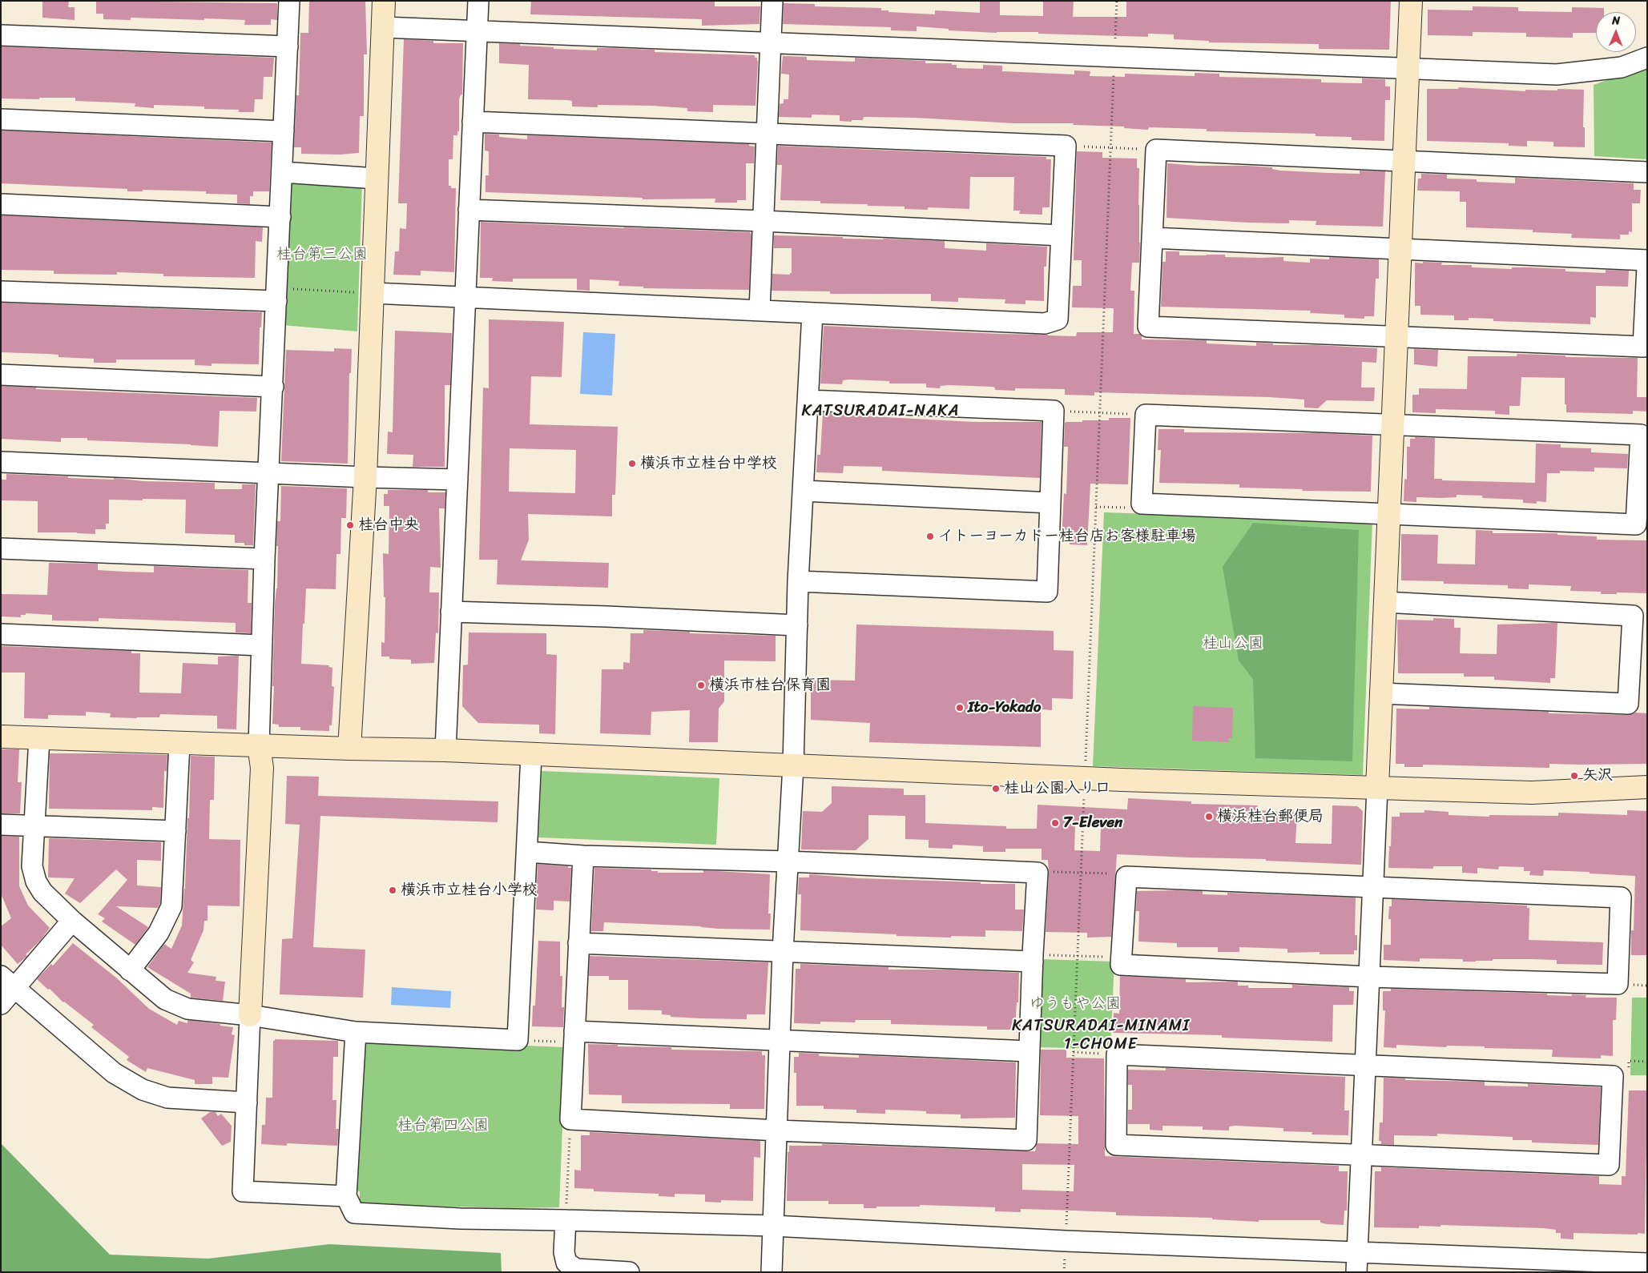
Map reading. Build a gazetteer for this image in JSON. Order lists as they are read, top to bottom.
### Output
{
  "districts": ["KATSURADAI-NAKA", "KATSURADAI-MINAMI 1-CHOME"],
  "parks": [
    "桂台第三公園",
    "桂山公園",
    "ゆうもや公園",
    "桂台第四公園"
  ],
  "places": [
    "横浜市立桂台中学校",
    "桂台中央",
    "イトーヨーカドー桂台店お客様駐車場",
    "横浜市桂台保育園",
    "Ito-Yokado",
    "矢沢",
    "桂山公園入り口",
    "横浜桂台郵便局",
    "7-Eleven",
    "横浜市立桂台小学校"
  ],
  "north": "top"
}
